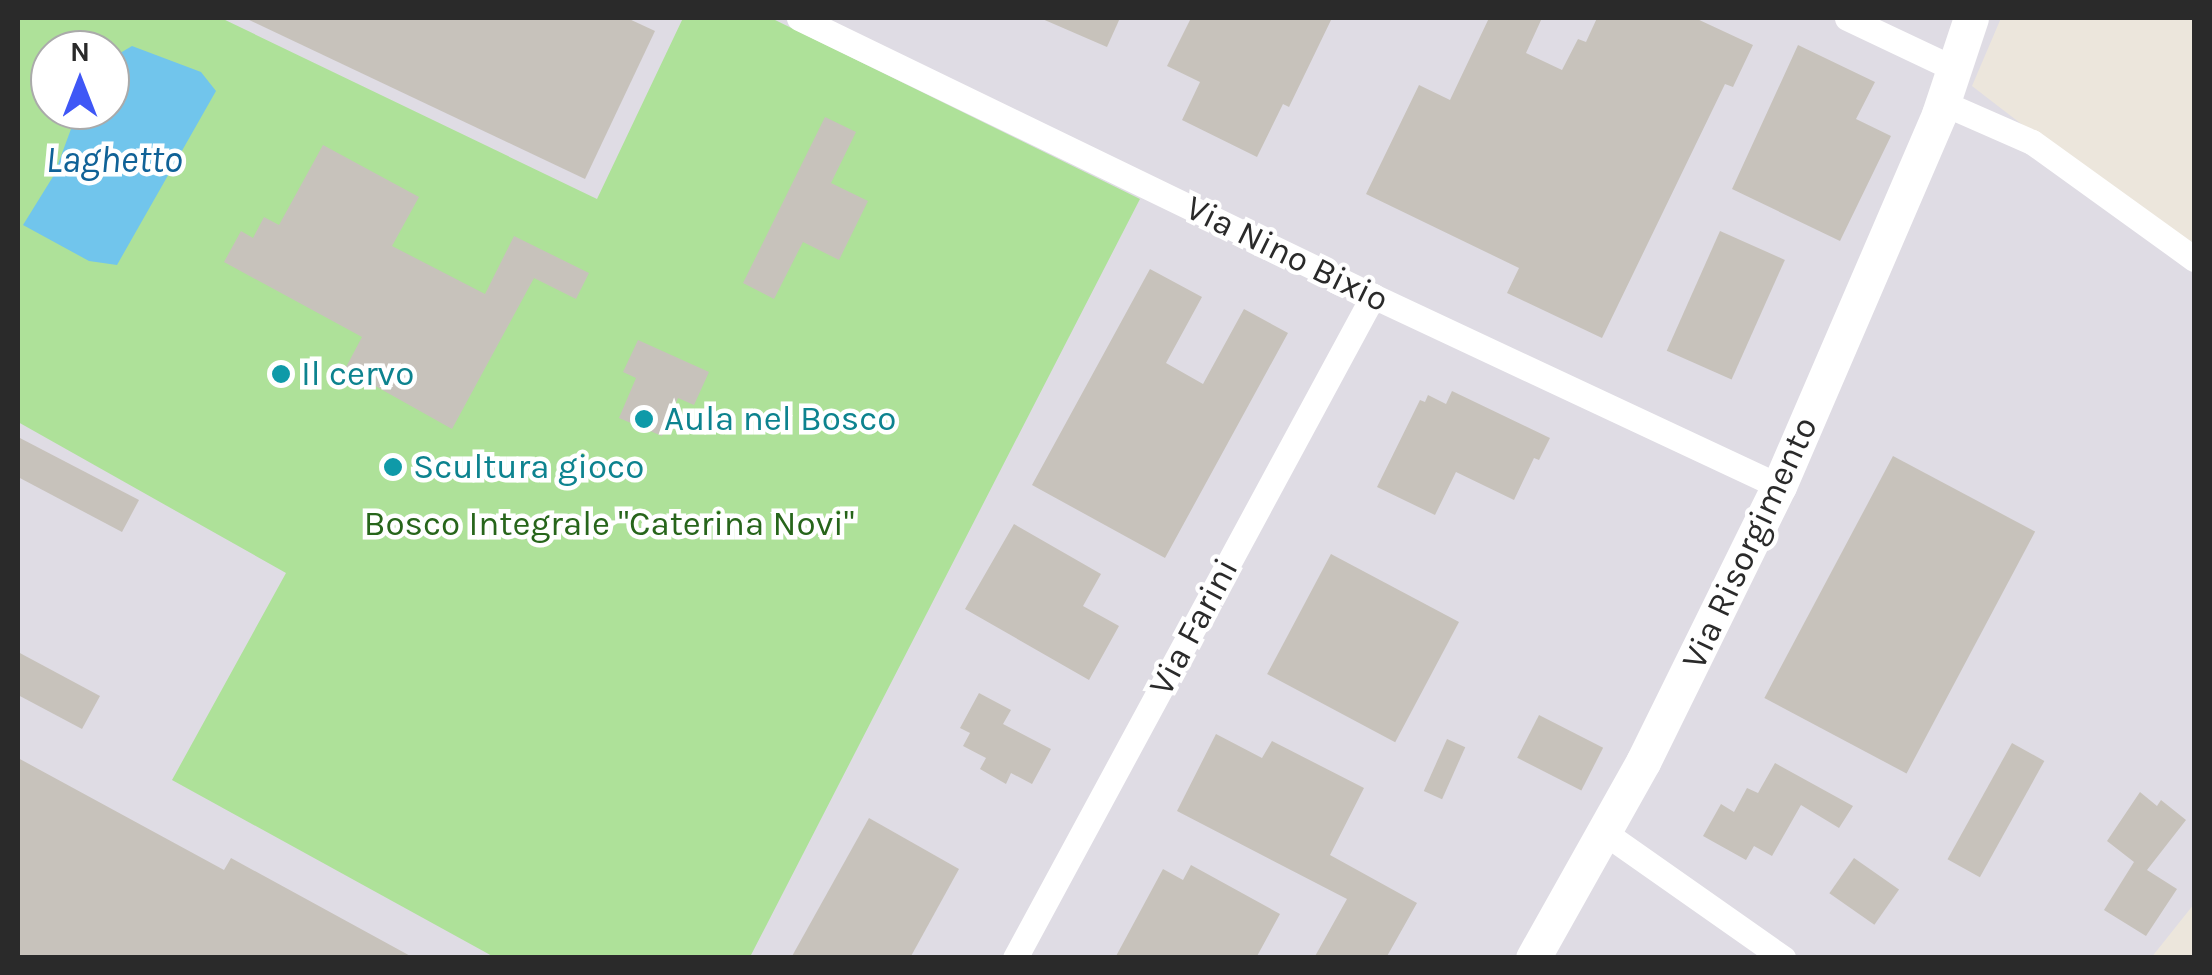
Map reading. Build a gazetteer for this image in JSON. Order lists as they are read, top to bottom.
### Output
{
  "streets": {
    "street": ["Via Nino Bixio", "Via Risorgimento", "Via Farini"]
  },
  "crossings": [
    ["Via Nino Bixio", "Via Risorgimento"],
    ["Via Nino Bixio", "Via Farini"]
  ],
  "water": ["Laghetto"],
  "parks": ["Bosco Integrale \"Caterina Novi\""],
  "places": ["Il cervo", "Aula nel Bosco", "Scultura gioco"],
  "north": "top"
}
